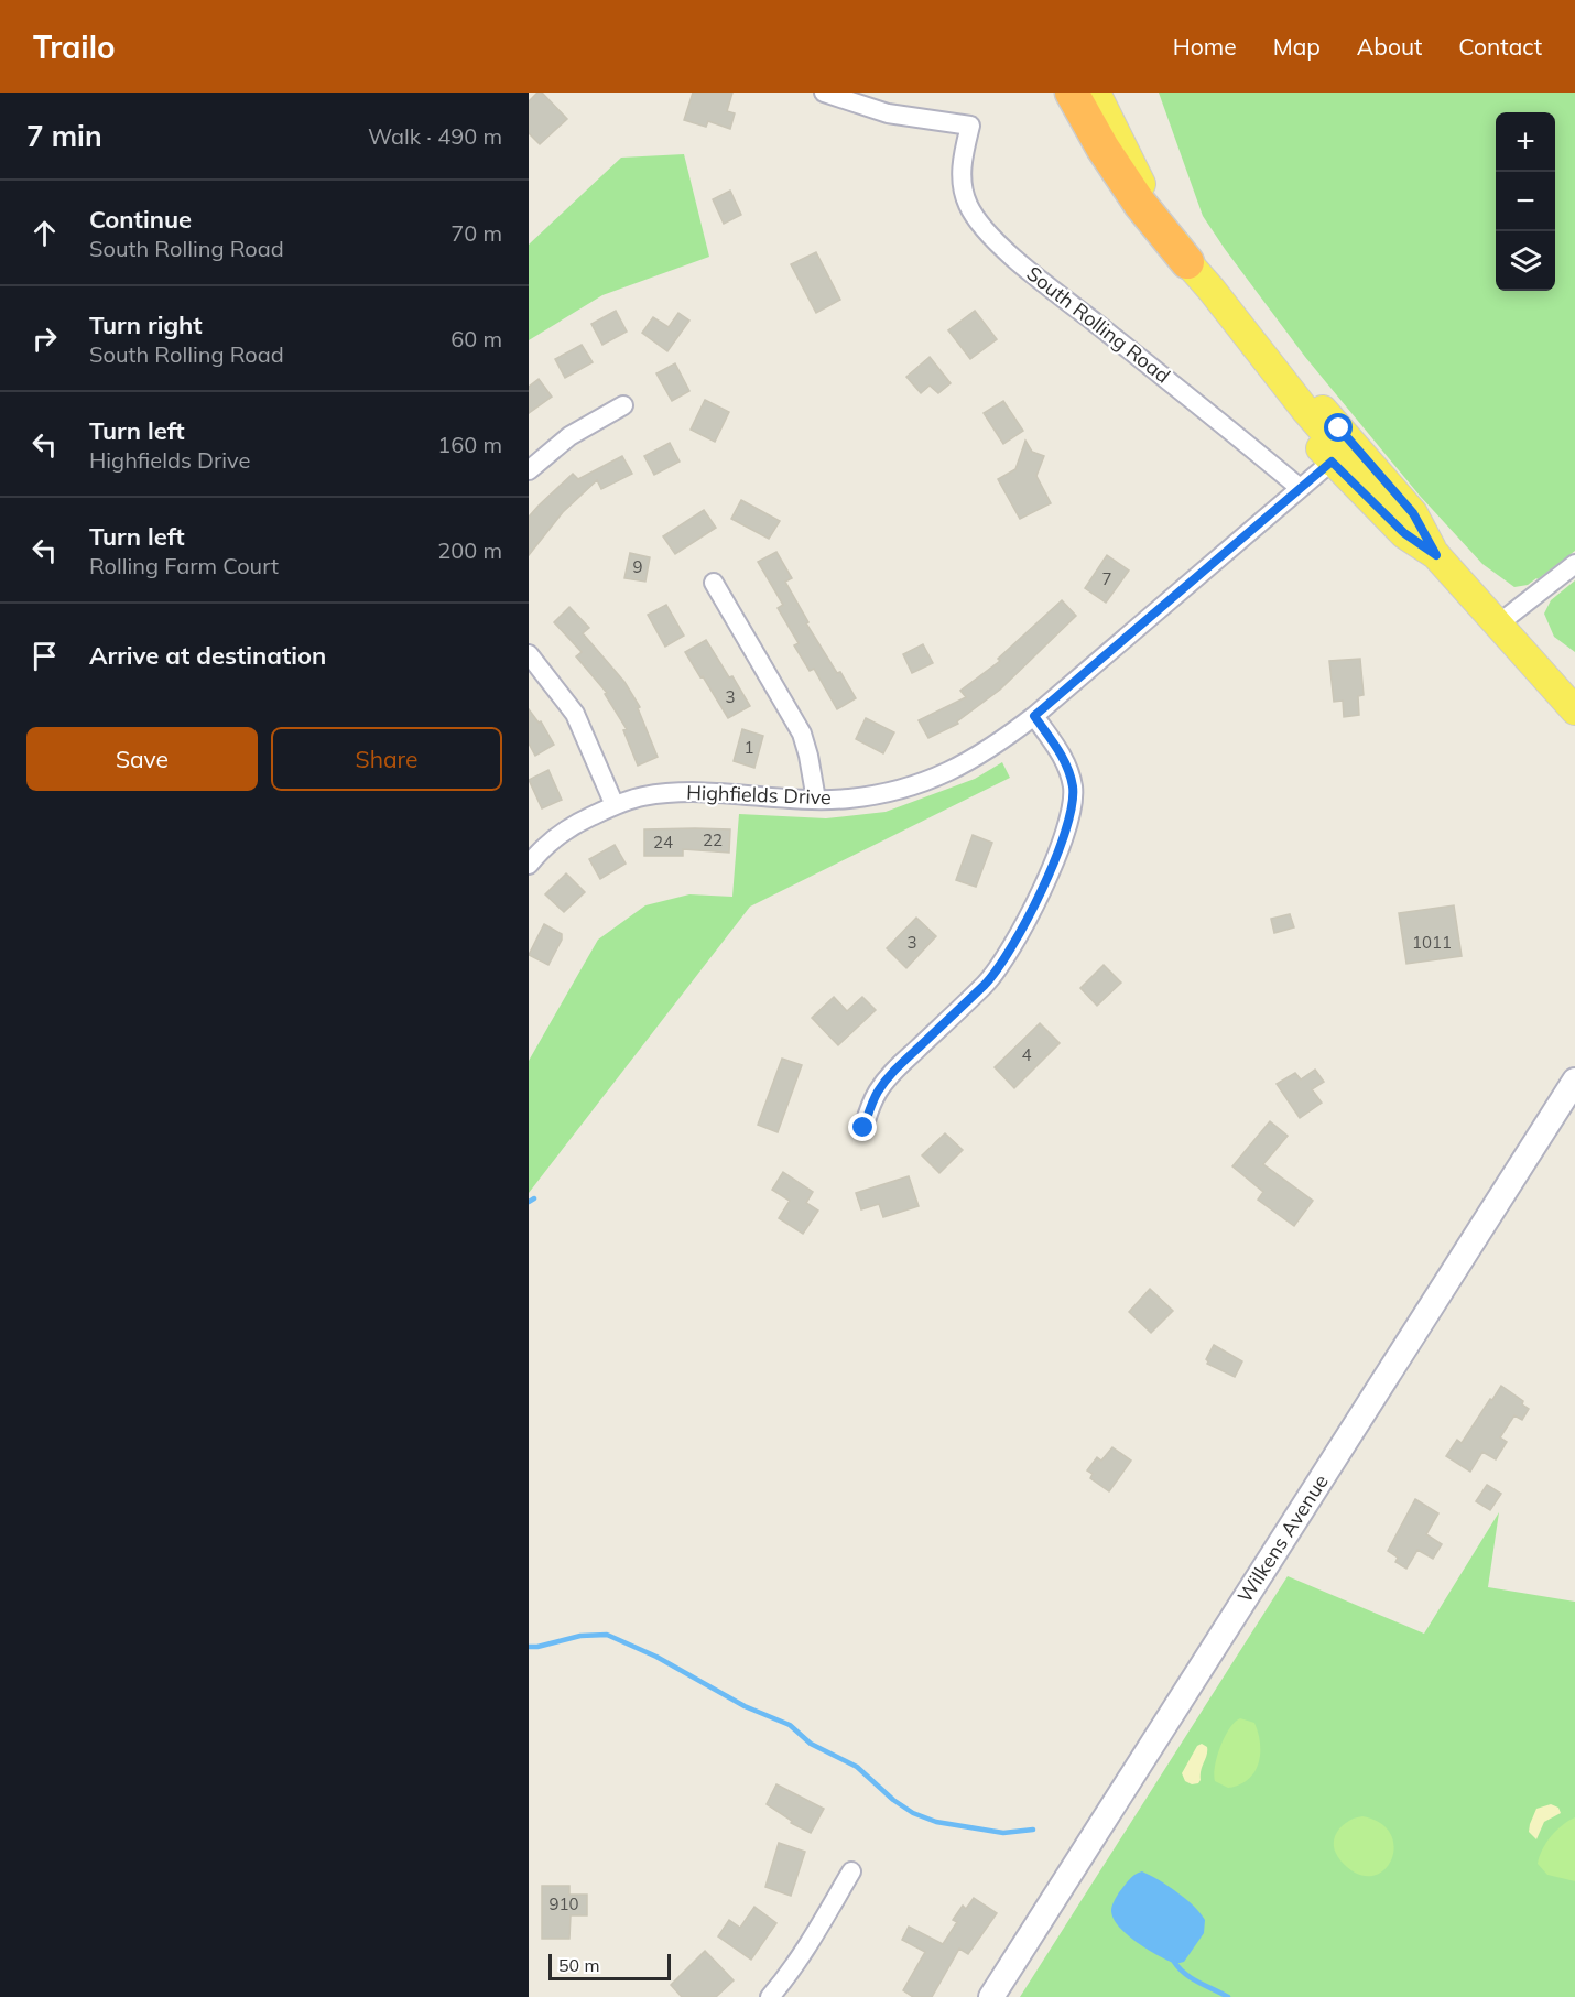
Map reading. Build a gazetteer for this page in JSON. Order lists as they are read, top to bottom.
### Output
{
  "streets": {
    "main road": ["Wilkens Avenue"],
    "street": ["South Rolling Road", "Highfields Drive"]
  },
  "crossings": [
    ["South Rolling Road", "Highfields Drive"]
  ],
  "house_numbers": [
    "9",
    "7",
    "3",
    "1",
    "22",
    "24",
    "3",
    "1011",
    "4",
    "910"
  ],
  "scale_bar": "50 m",
  "page": {
    "header": "Trailo",
    "nav": [
      "Home",
      "Map",
      "About",
      "Contact"
    ],
    "heading": ["7 min", "Walk · 490 m"],
    "map_buttons": ["+", "−"],
    "list": [
      ["Continue", "South Rolling Road", "70 m"],
      ["Turn right", "South Rolling Road", "60 m"],
      ["Turn left", "Highfields Drive", "160 m"],
      ["Turn left", "Rolling Farm Court", "200 m"],
      "Arrive at destination"
    ],
    "buttons": ["Save", "Share"],
    "scale": "50 m"
  }
}
